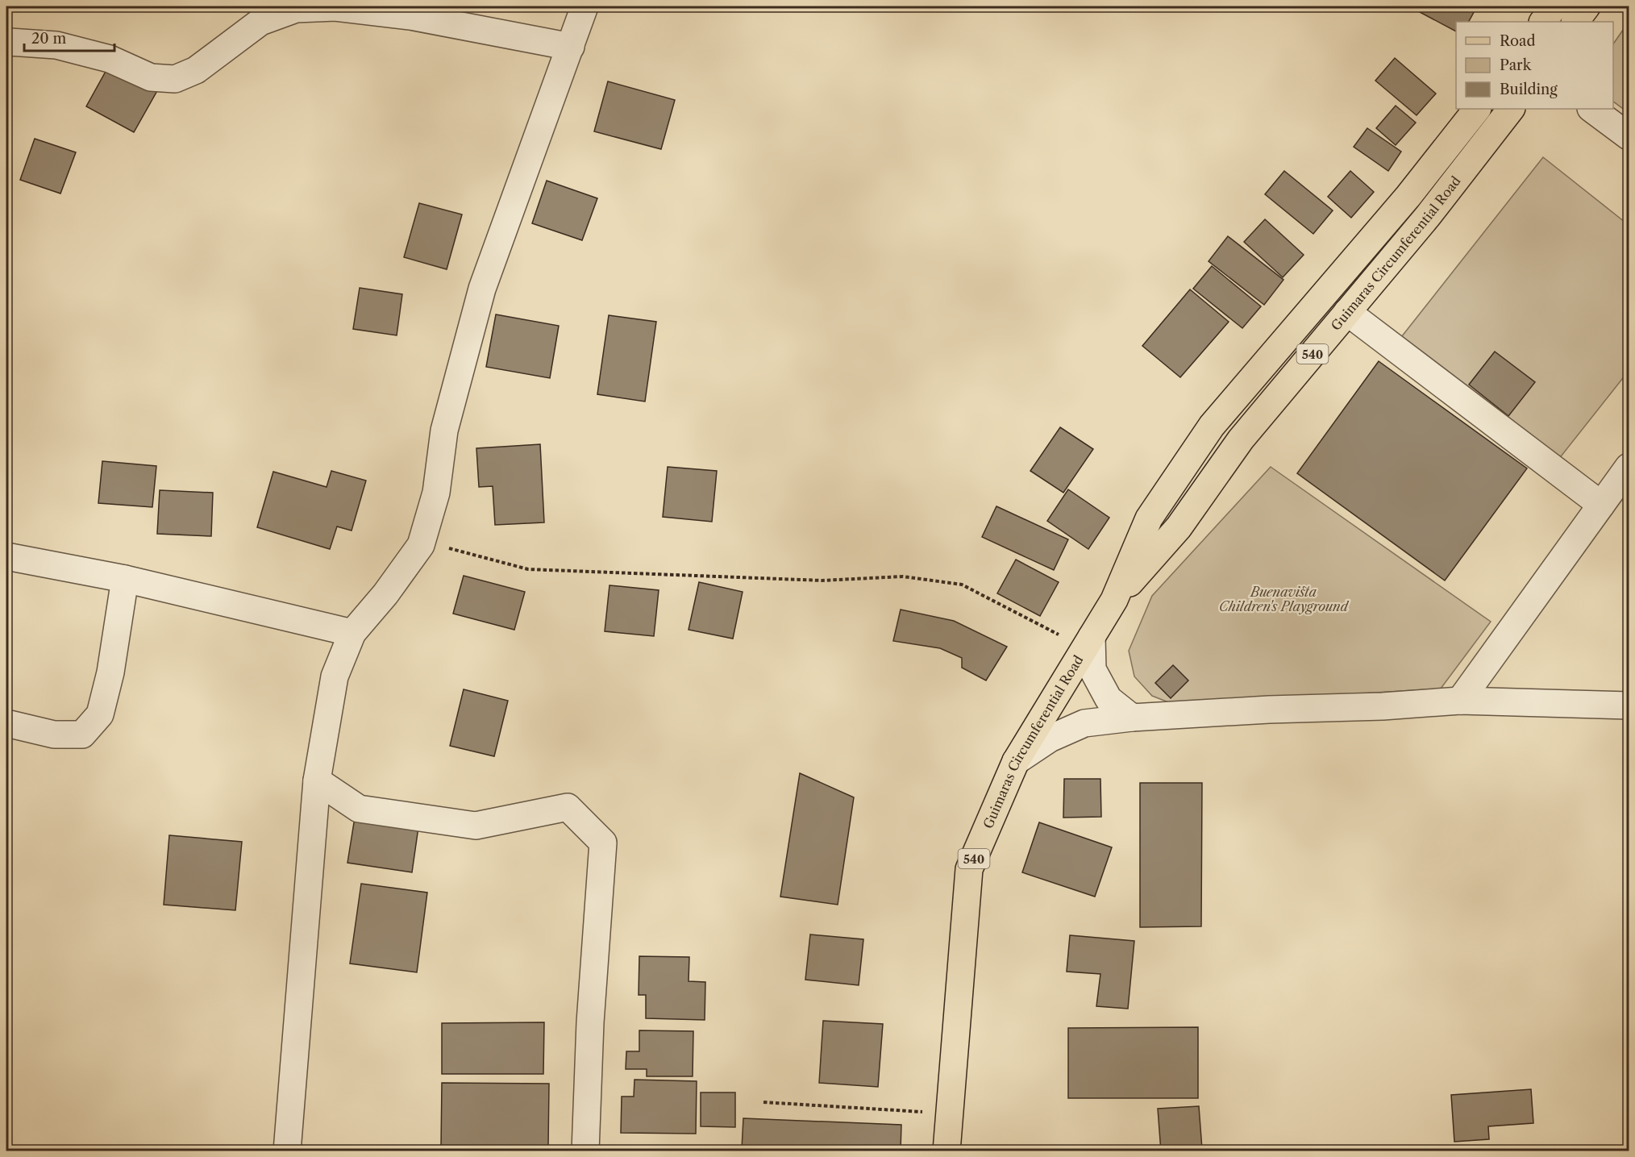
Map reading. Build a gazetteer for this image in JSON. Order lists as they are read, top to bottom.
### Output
{
  "streets": {
    "main road": ["Guimaras Circumferential Road", "540"]
  },
  "parks": ["Buenavista Children's Playground"],
  "legend": ["Road", "Park", "Building"],
  "scale_bar": "20 m"
}
